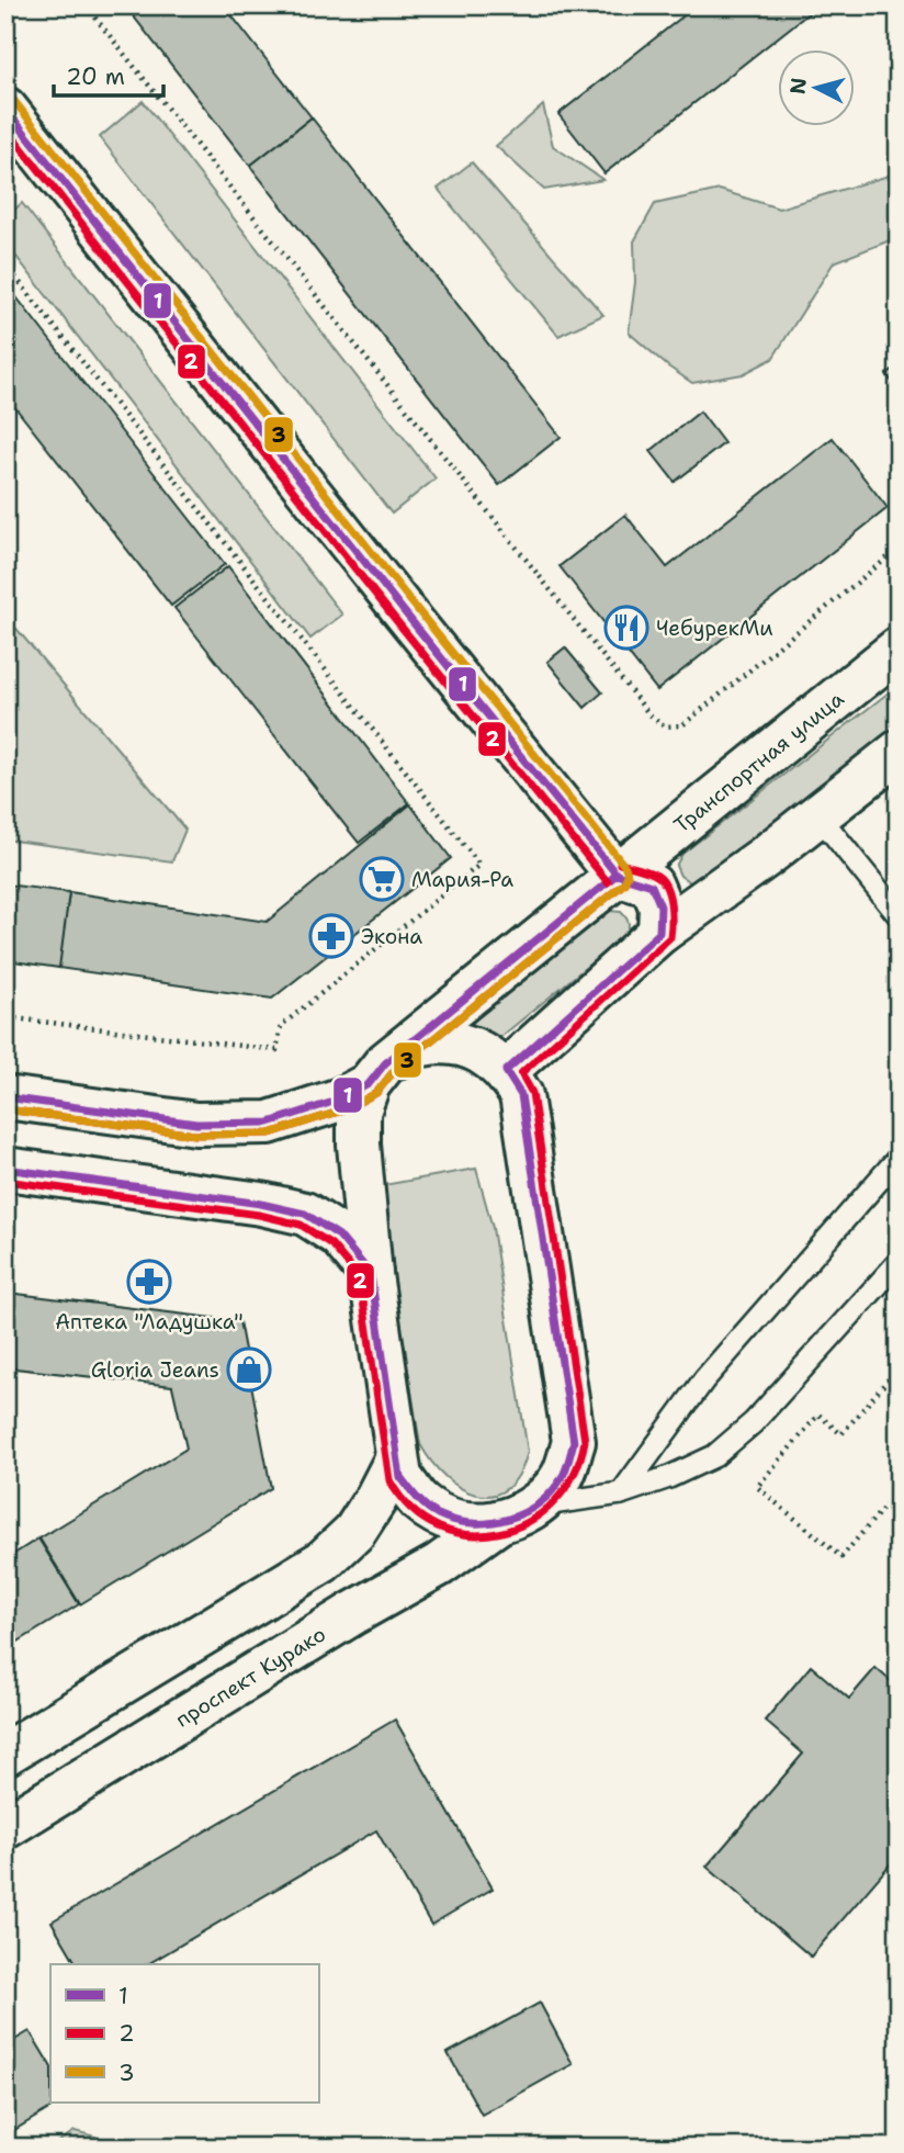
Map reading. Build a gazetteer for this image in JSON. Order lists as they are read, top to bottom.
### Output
{
  "streets": {
    "main road": ["Транспортная улица", "проспект Курако"]
  },
  "places": {
    "restaurant": ["ЧебурекМи"],
    "supermarket": ["Мария-Ра"],
    "pharmacy": ["Экона", "Аптека \"Ладушка\""],
    "shop": ["Gloria Jeans"]
  },
  "lines": ["transit line 3", "transit line 1", "transit line 2"],
  "legend": ["1", "2", "3"],
  "scale_bar": "20 m",
  "north": "left"
}
